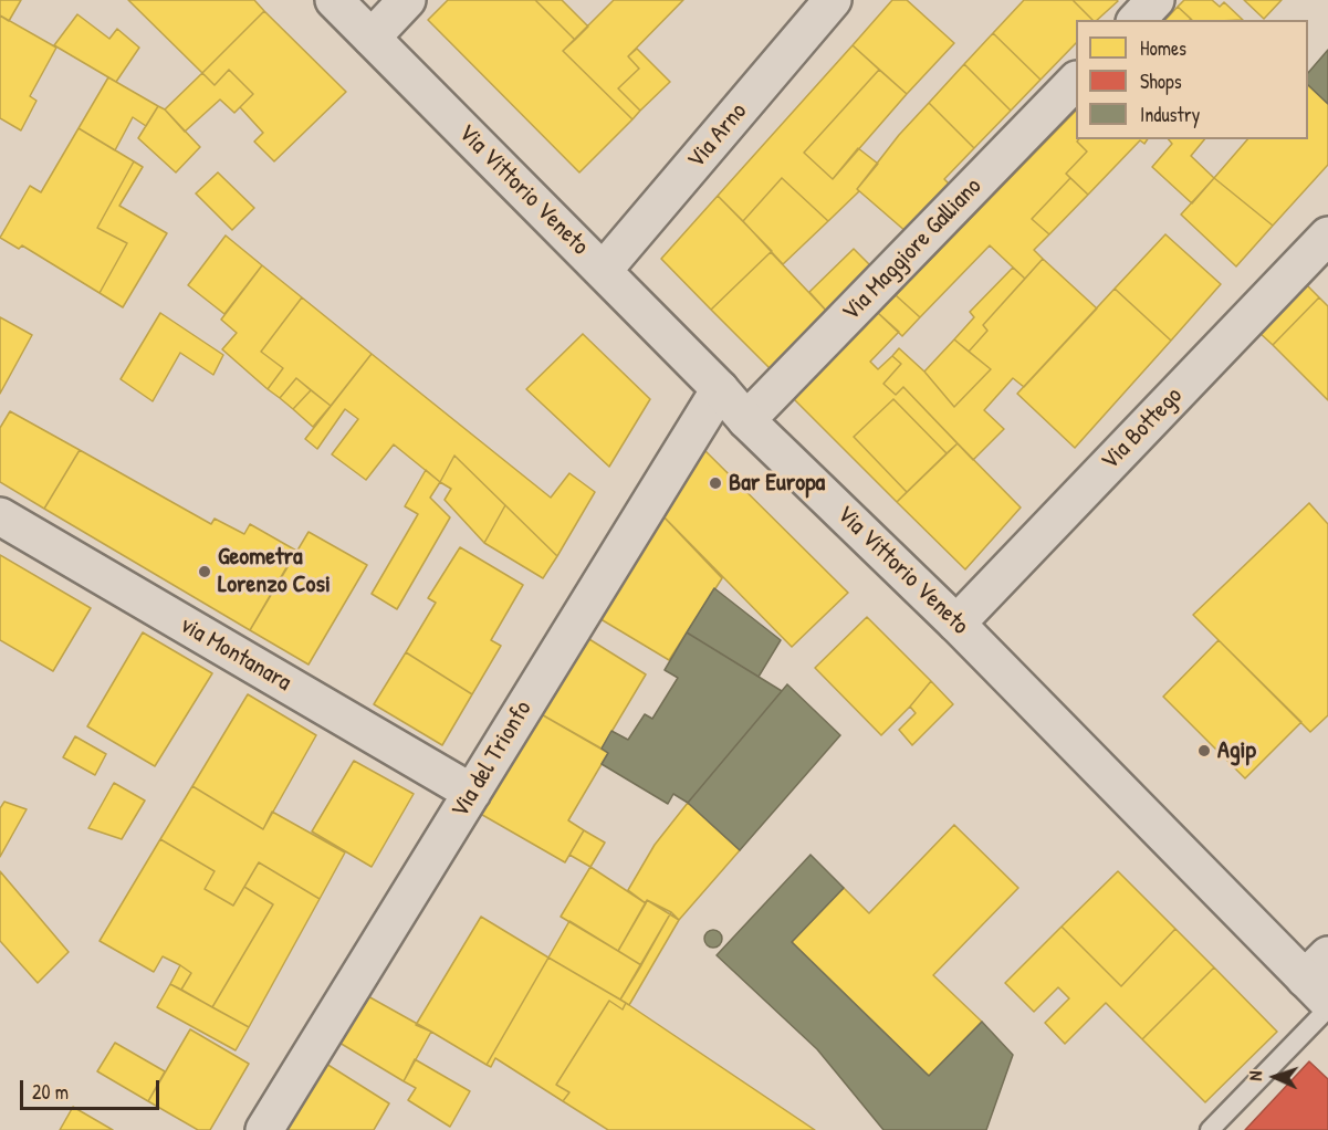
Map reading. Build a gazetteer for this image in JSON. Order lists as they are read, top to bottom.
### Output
{
  "streets": {
    "street": [
      "Via Arno",
      "Via Vittorio Veneto",
      "Via Maggiore Galliano",
      "Via Bottego",
      "via Montanara",
      "Via del Trionfo"
    ]
  },
  "crossings": [
    ["Via Arno", "Via Vittorio Veneto"],
    ["Via Vittorio Veneto", "Via Maggiore Galliano"],
    ["Via Vittorio Veneto", "Via Bottego"],
    ["Via Vittorio Veneto", "Via del Trionfo"],
    ["via Montanara", "Via del Trionfo"]
  ],
  "places": ["Bar Europa", "Geometra Lorenzo Cosi", "Agip"],
  "legend": ["Homes", "Shops", "Industry"],
  "scale_bar": "20 m",
  "north": "left"
}
